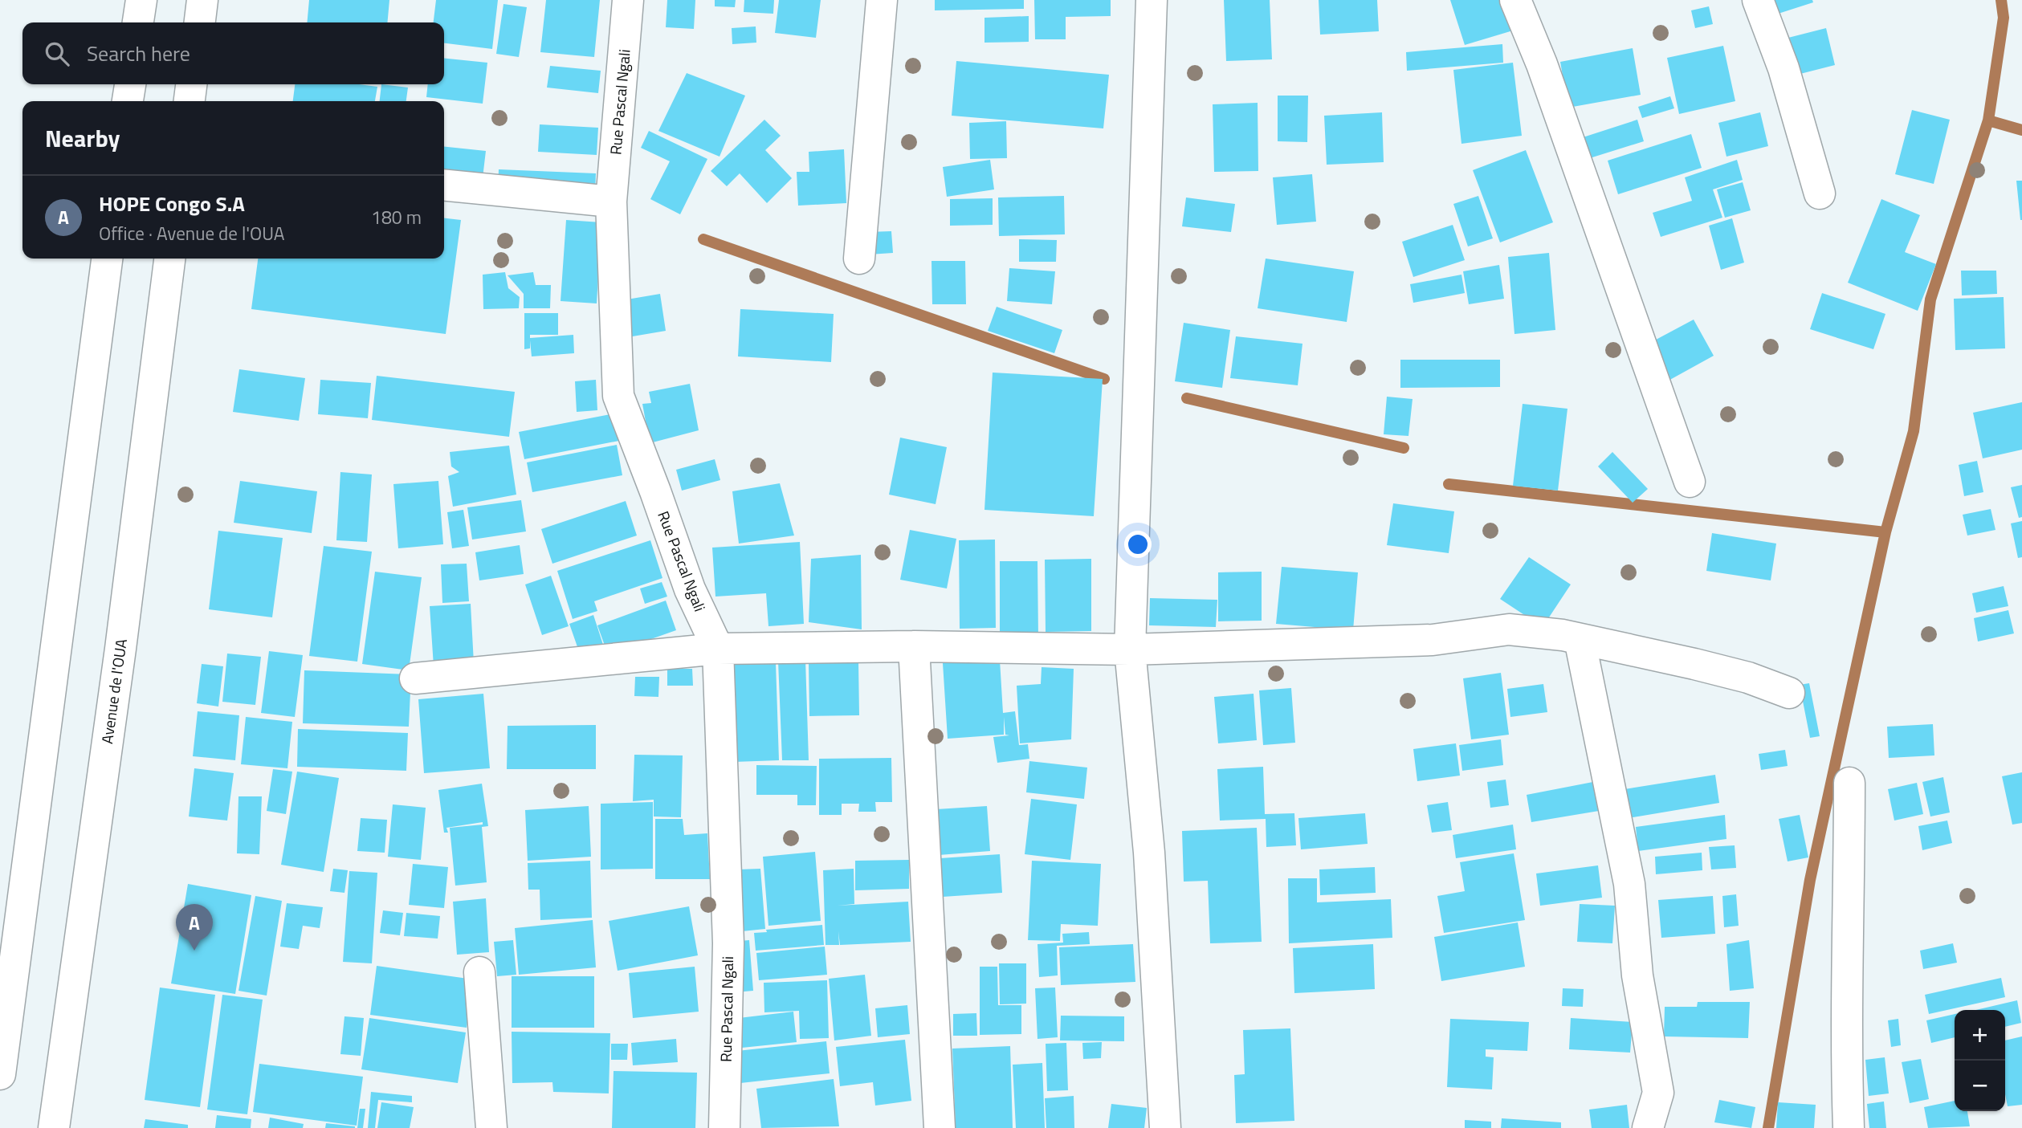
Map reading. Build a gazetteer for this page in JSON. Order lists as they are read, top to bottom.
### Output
{
  "streets": {
    "street": ["Rue Pascal Ngali", "Avenue de l'OUA"]
  },
  "page": {
    "search": "Search here",
    "heading": "Nearby",
    "list": [
      {
        "mark": "A",
        "name": "HOPE Congo S.A",
        "note": "Office · Avenue de l'OUA",
        "value": "180 m"
      }
    ],
    "pins": "A",
    "map_buttons": ["+", "−"]
  }
}
